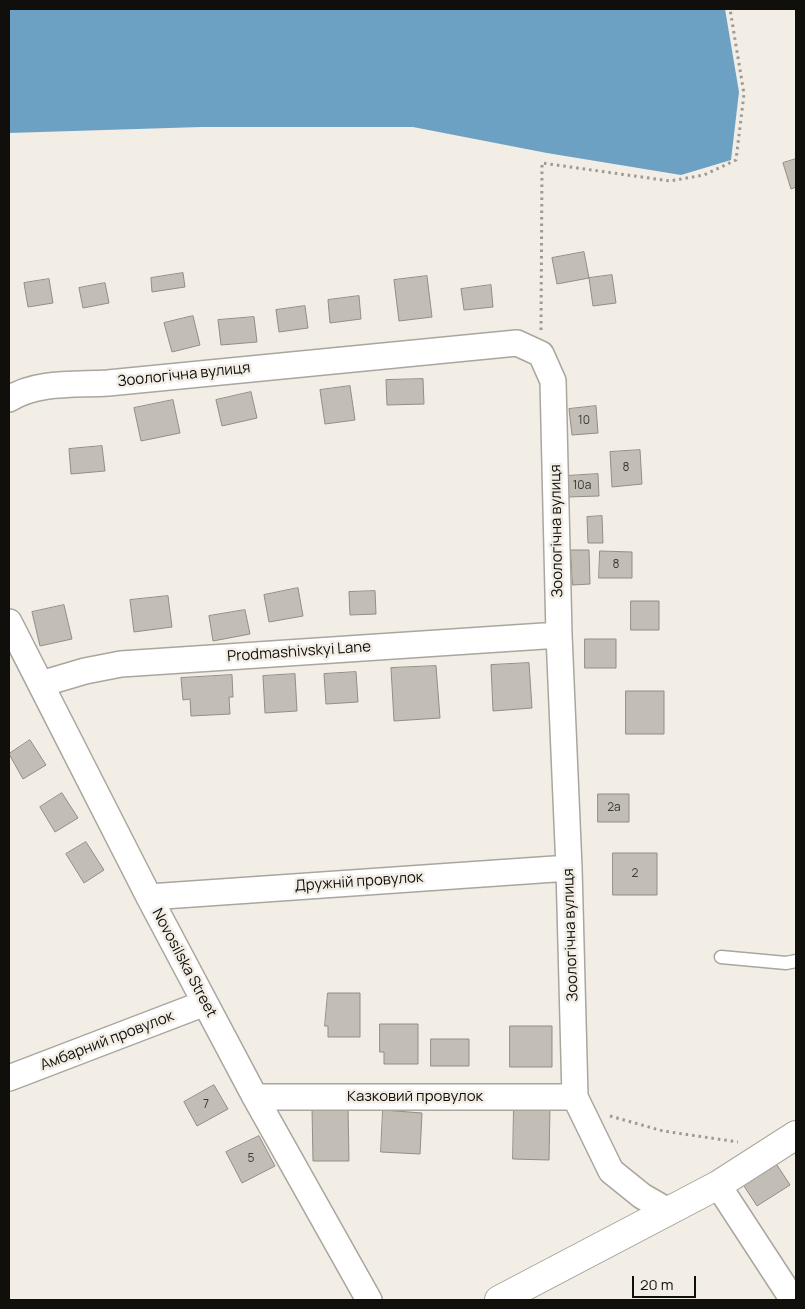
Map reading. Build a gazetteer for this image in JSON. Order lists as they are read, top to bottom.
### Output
{
  "streets": {
    "street": [
      "Зоологічна вулиця",
      "Prodmashivskyi Lane",
      "Дружній провулок",
      "Novosilska Street",
      "Амбарний провулок",
      "Казковий провулок"
    ]
  },
  "crossings": [
    ["Зоологічна вулиця", "Prodmashivskyi Lane"],
    ["Зоологічна вулиця", "Дружній провулок"],
    ["Зоологічна вулиця", "Казковий провулок"],
    ["Prodmashivskyi Lane", "Novosilska Street"],
    ["Дружній провулок", "Novosilska Street"],
    ["Novosilska Street", "Амбарний провулок"],
    ["Novosilska Street", "Казковий провулок"]
  ],
  "house_numbers": [
    "10",
    "8",
    "10а",
    "8",
    "2а",
    "2",
    "7",
    "5"
  ],
  "scale_bar": "20 m"
}
